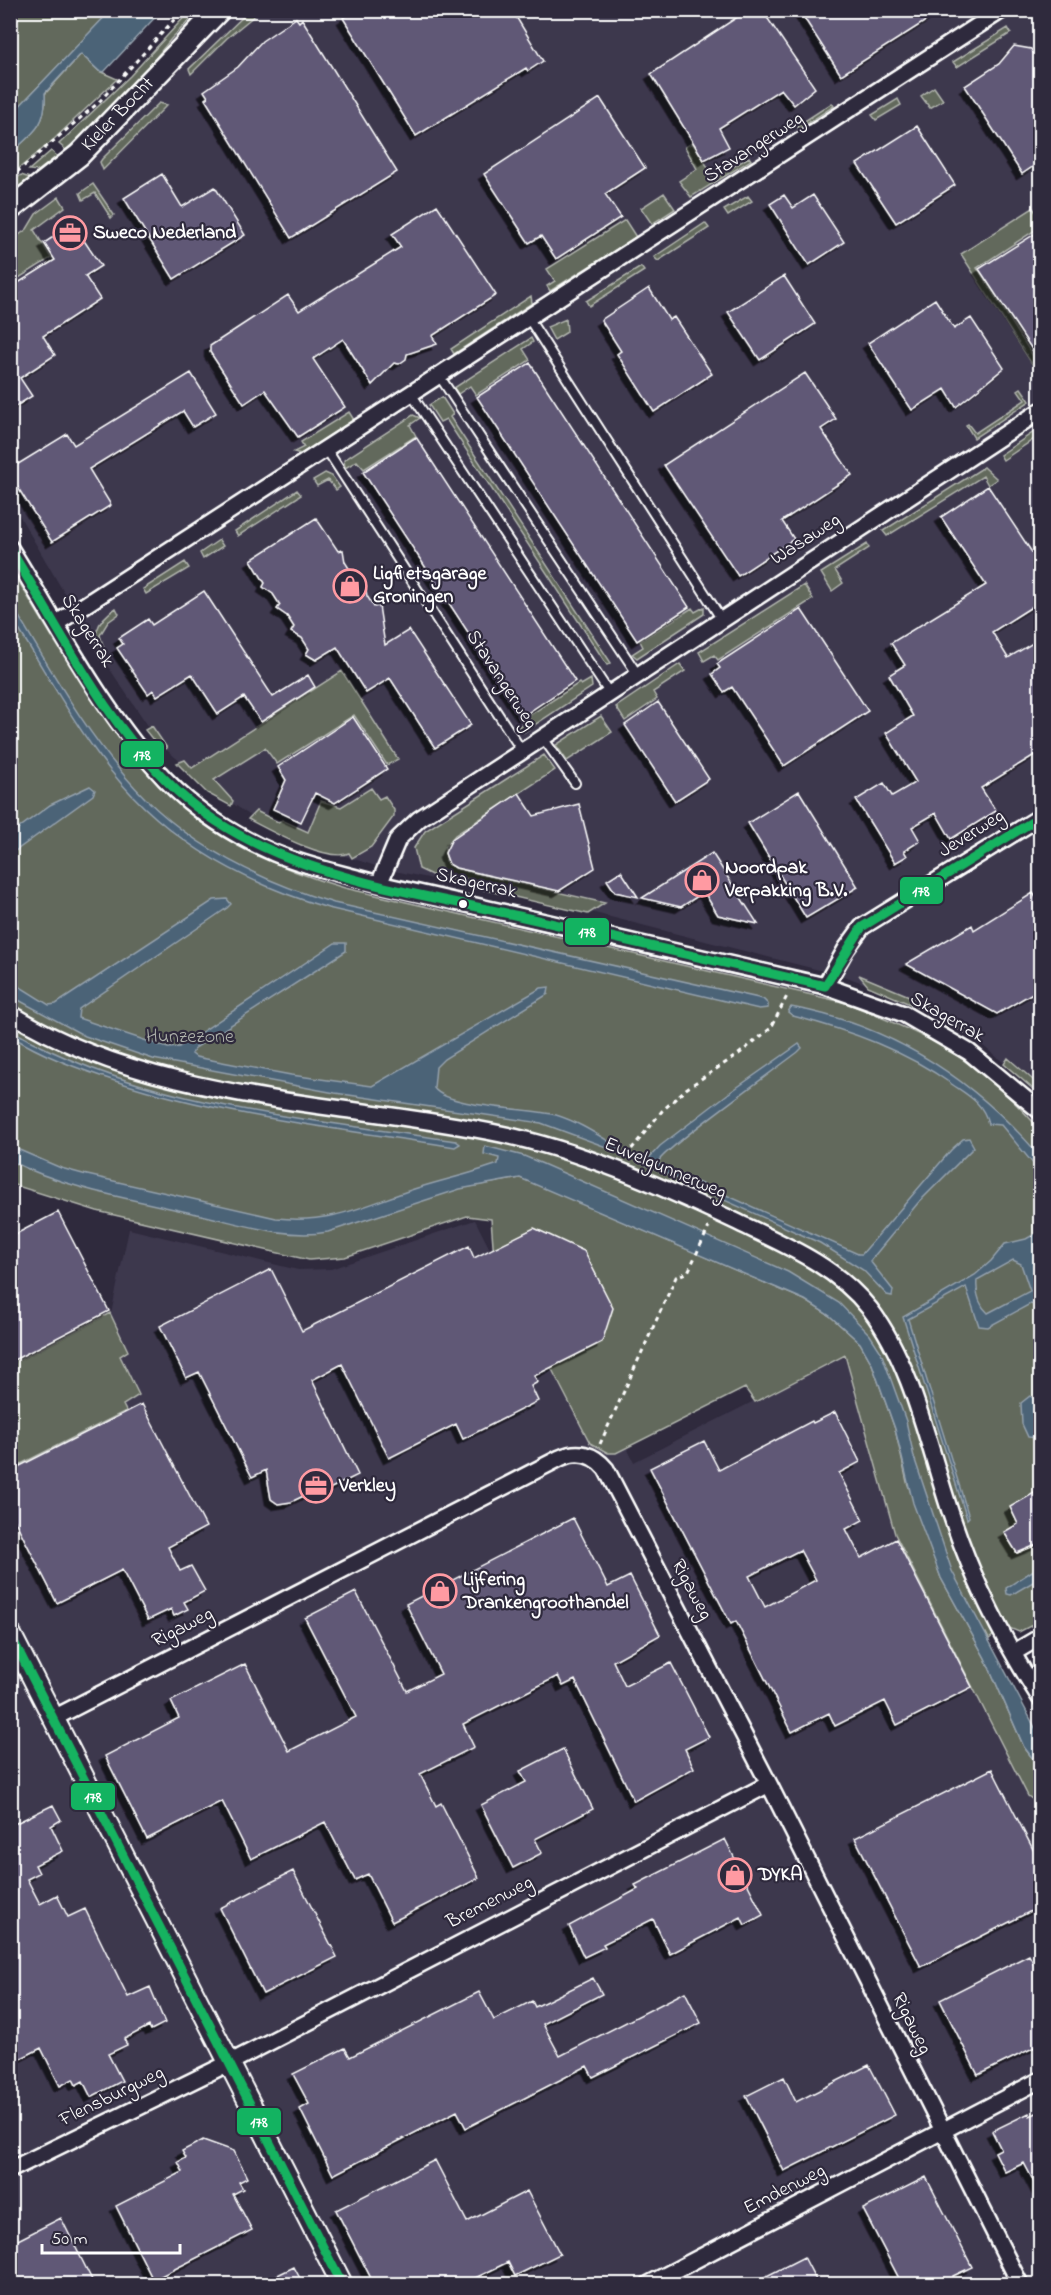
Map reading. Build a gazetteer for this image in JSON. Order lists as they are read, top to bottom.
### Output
{
  "streets": {
    "main road": ["Kieler Bocht"],
    "street": [
      "Stavangerweg",
      "Wasaweg",
      "Skagerrak",
      "Jeverweg",
      "Euvelgunnerweg",
      "Rigaweg",
      "Bremenweg",
      "Flensburgweg",
      "Emdenweg"
    ]
  },
  "crossings": [
    ["Stavangerweg", "Wasaweg"],
    ["Stavangerweg", "Skagerrak"],
    ["Wasaweg", "Skagerrak"],
    ["Skagerrak", "Jeverweg"],
    ["Rigaweg", "Bremenweg"],
    ["Rigaweg", "Emdenweg"],
    ["Bremenweg", "Flensburgweg"]
  ],
  "parks": ["Hunzezone"],
  "places": {
    "office": ["Sweco Nederland", "Verkley"],
    "shop": [
      "Ligfietsgarage Groningen",
      "Noordpak Verpakking B.V.",
      "Lijfering Drankengroothandel",
      "DYKA"
    ]
  },
  "lines": ["transit line 178"],
  "scale_bar": "50 m"
}
